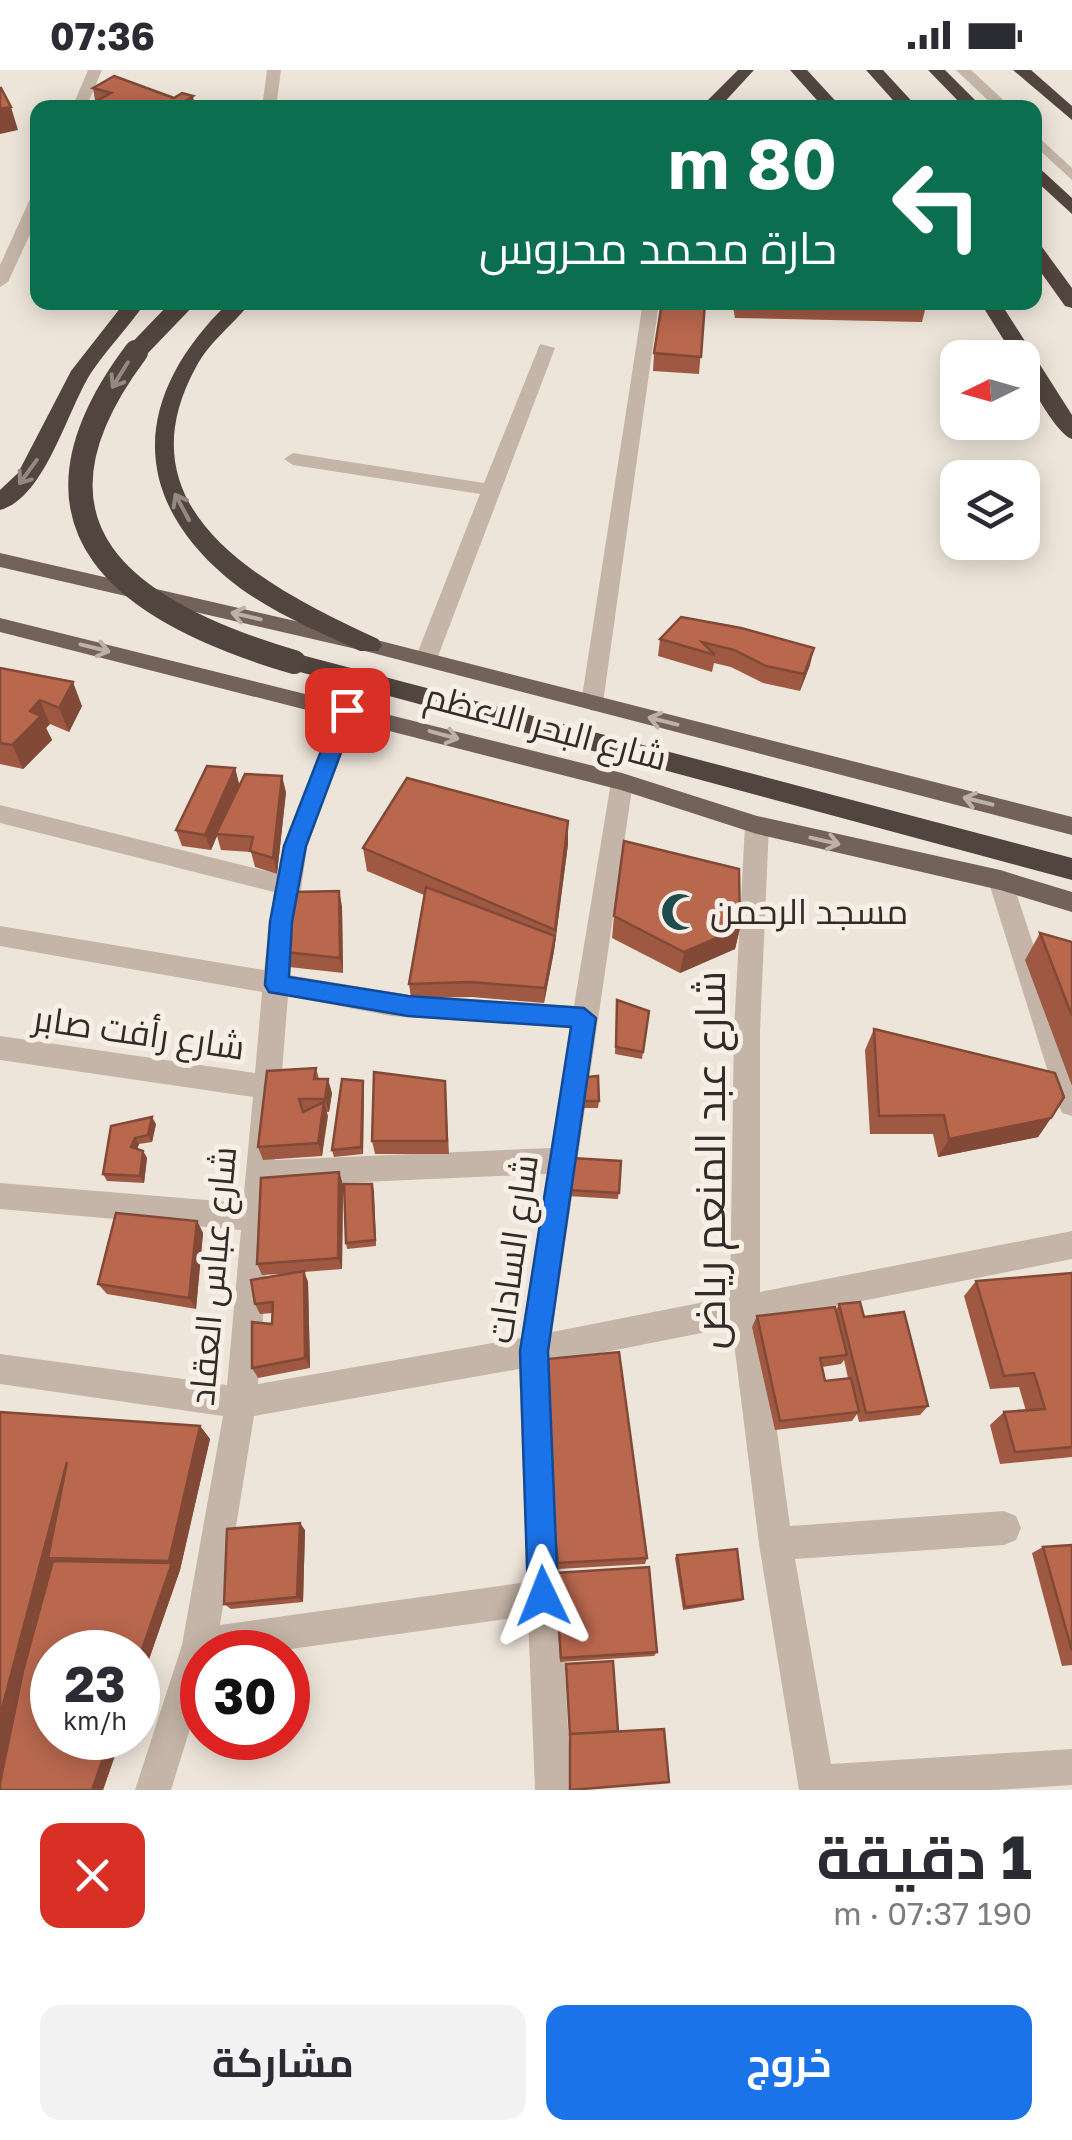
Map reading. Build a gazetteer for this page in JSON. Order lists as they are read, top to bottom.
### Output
{
  "streets": {
    "main road": ["شارع البحر الاعظم"],
    "street": [
      "شارع رأفت صابر",
      "شارع عبد المنعم رياض",
      "شارع السادات",
      "شارع عباس العقاد"
    ]
  },
  "crossings": [
    ["شارع البحر الاعظم", "شارع عبد المنعم رياض"],
    ["شارع البحر الاعظم", "شارع السادات"],
    ["شارع البحر الاعظم", "شارع عباس العقاد"],
    ["شارع رأفت صابر", "شارع عباس العقاد"]
  ],
  "places": {
    "mosque": ["مسجد الرحمن"]
  },
  "north": "left",
  "page": {
    "status": "07:36",
    "turn": ["80 m", "حارة محمد محروس"],
    "speed": "23 km/h",
    "limit": "30",
    "heading": ["1 دقيقة", "190 m · 07:37"],
    "buttons": ["خروج", "مشاركة"]
  }
}
